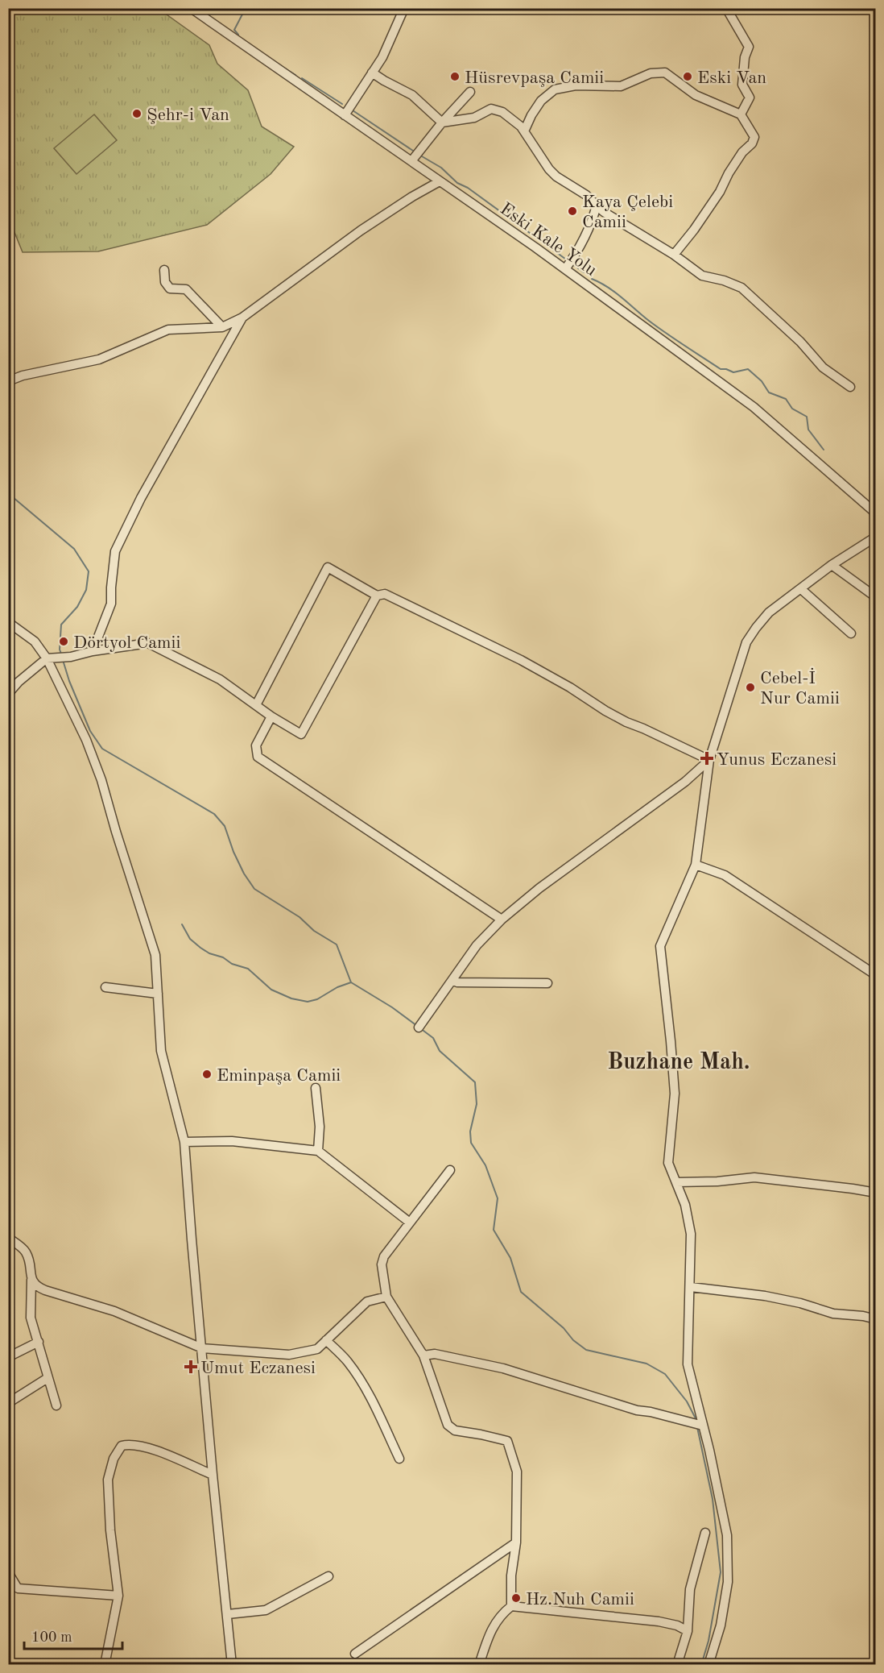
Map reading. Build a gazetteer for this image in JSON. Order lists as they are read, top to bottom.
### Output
{
  "streets": {
    "street": ["Eski Kale Yolu"]
  },
  "districts": ["Buzhane Mah."],
  "places": {
    "other": [
      "Hüsrevpaşa Camii",
      "Eski Van",
      "Şehr-i Van",
      "Kaya Çelebi Camii",
      "Dörtyol Camii",
      "Cebel-İ Nur Camii",
      "Eminpaşa Camii",
      "Hz.Nuh Camii"
    ],
    "health": ["Yunus Eczanesi", "Umut Eczanesi"]
  },
  "scale_bar": "100 m"
}
